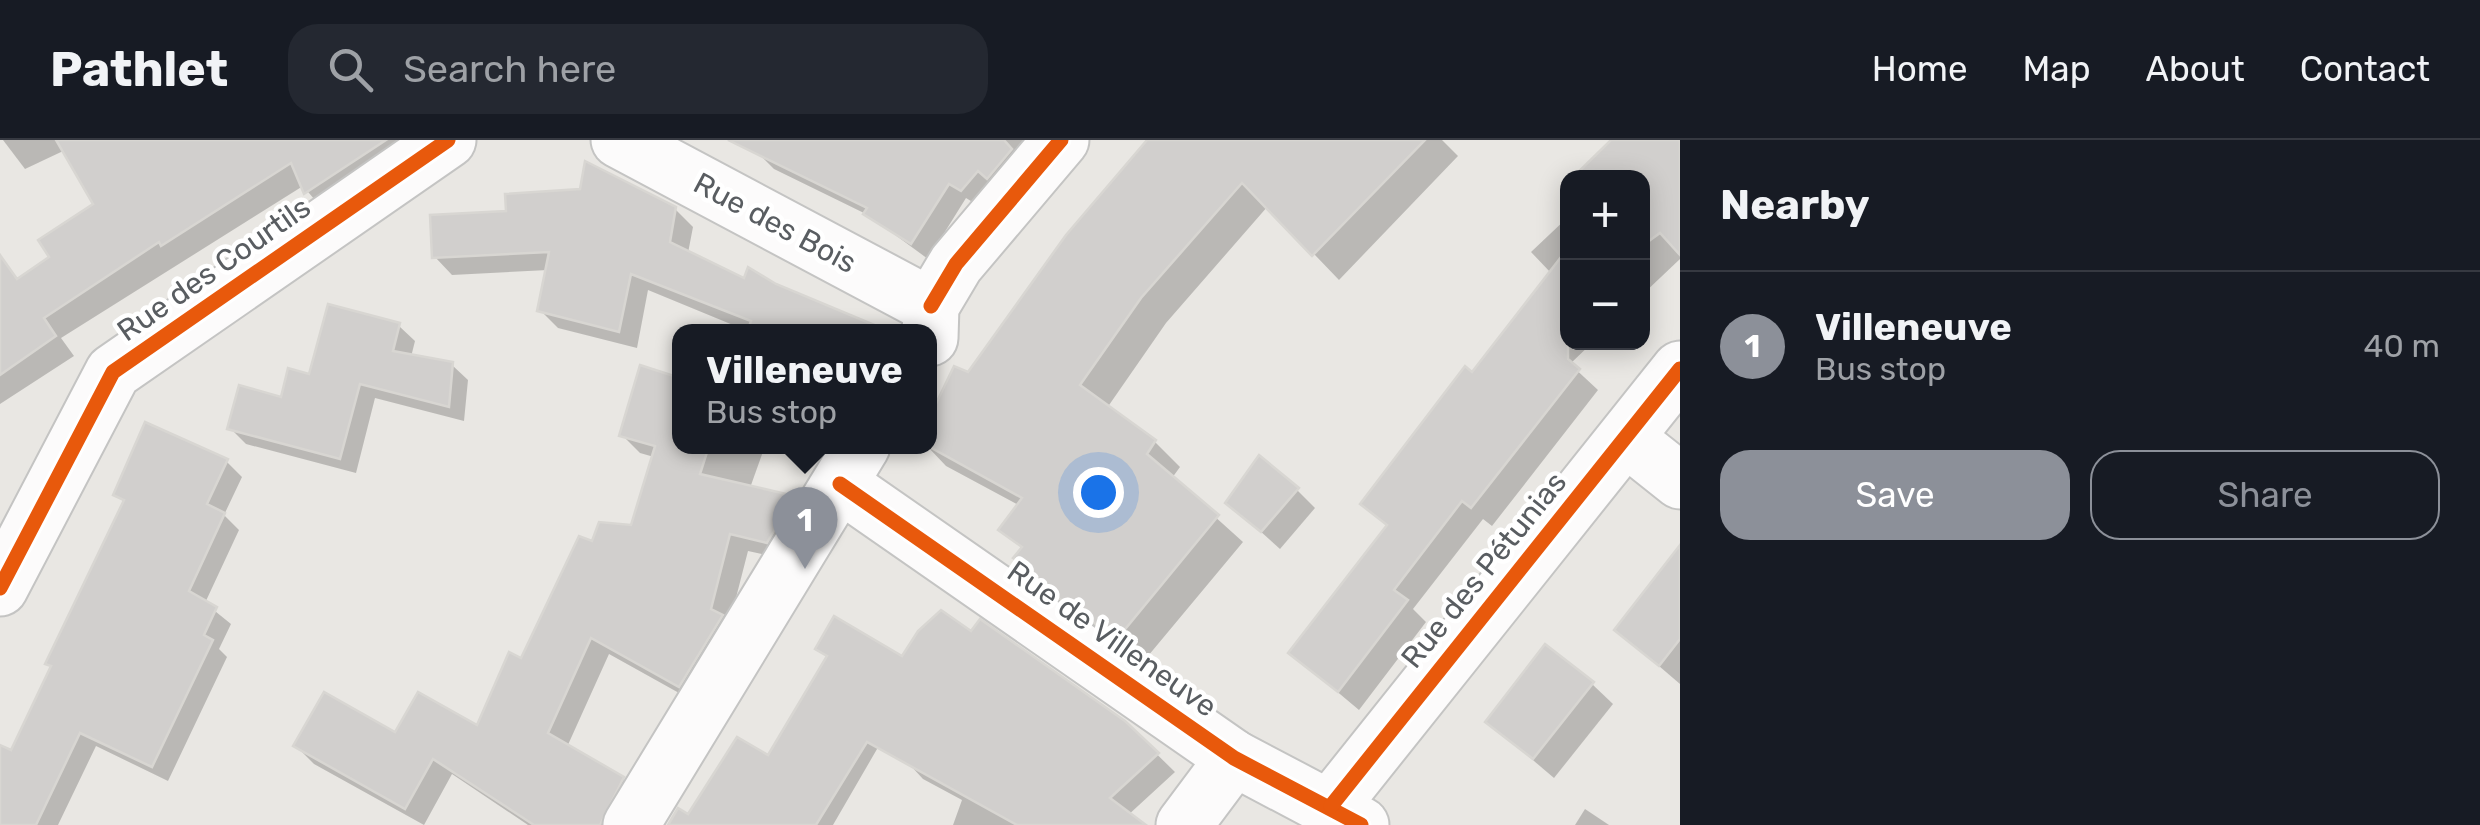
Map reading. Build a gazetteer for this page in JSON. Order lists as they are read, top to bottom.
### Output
{
  "streets": {
    "street": [
      "Rue des Bois",
      "Rue des Courtils",
      "Rue des Pétunias",
      "Rue de Villeneuve"
    ]
  },
  "crossings": [
    ["Rue des Pétunias", "Rue de Villeneuve"]
  ],
  "page": {
    "header": "Pathlet",
    "search": "Search here",
    "nav": [
      "Home",
      "Map",
      "About",
      "Contact"
    ],
    "heading": "Nearby",
    "map_buttons": ["+", "−"],
    "list": [
      {
        "mark": "1",
        "name": "Villeneuve",
        "note": "Bus stop",
        "value": "40 m"
      }
    ],
    "popup": ["Villeneuve", "Bus stop"],
    "buttons": ["Save", "Share"],
    "pins": "1"
  }
}
